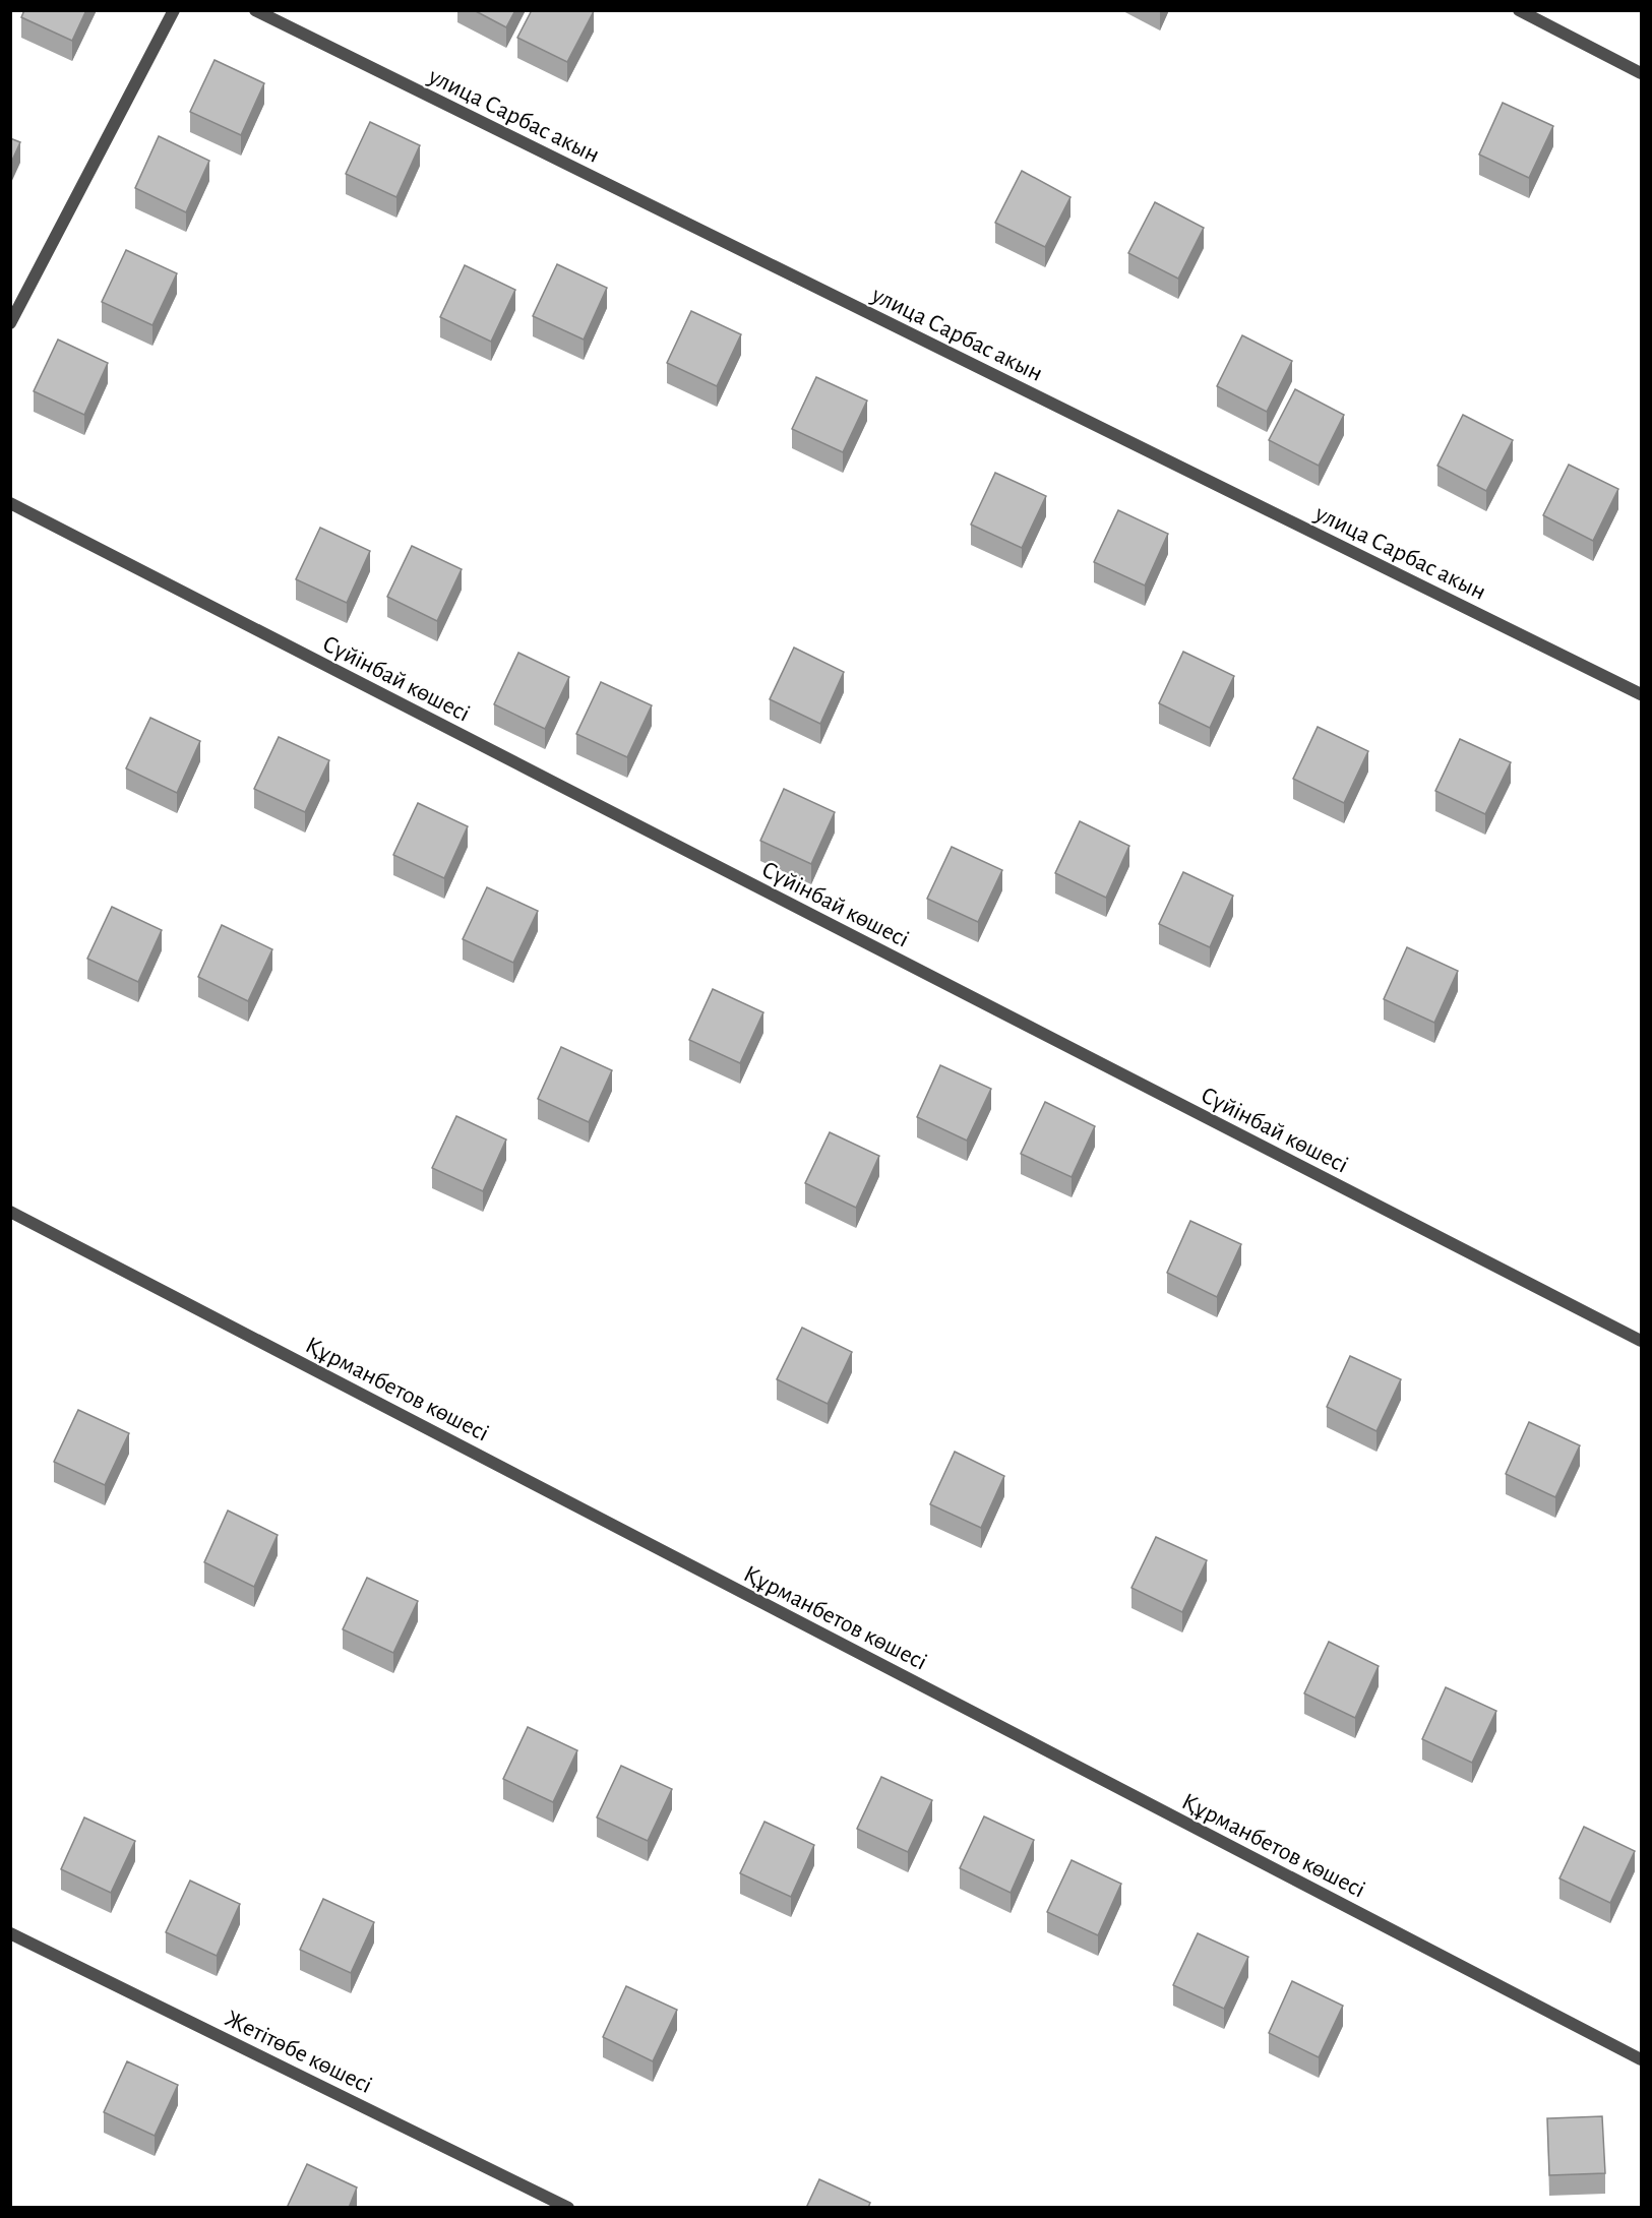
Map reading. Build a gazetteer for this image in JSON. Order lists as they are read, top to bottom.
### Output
{
  "streets": {
    "street": [
      "улица Сарбас акын",
      "Сүйінбай көшесі",
      "Құрманбетов көшесі",
      "Жетітөбе көшесі"
    ]
  }
}
